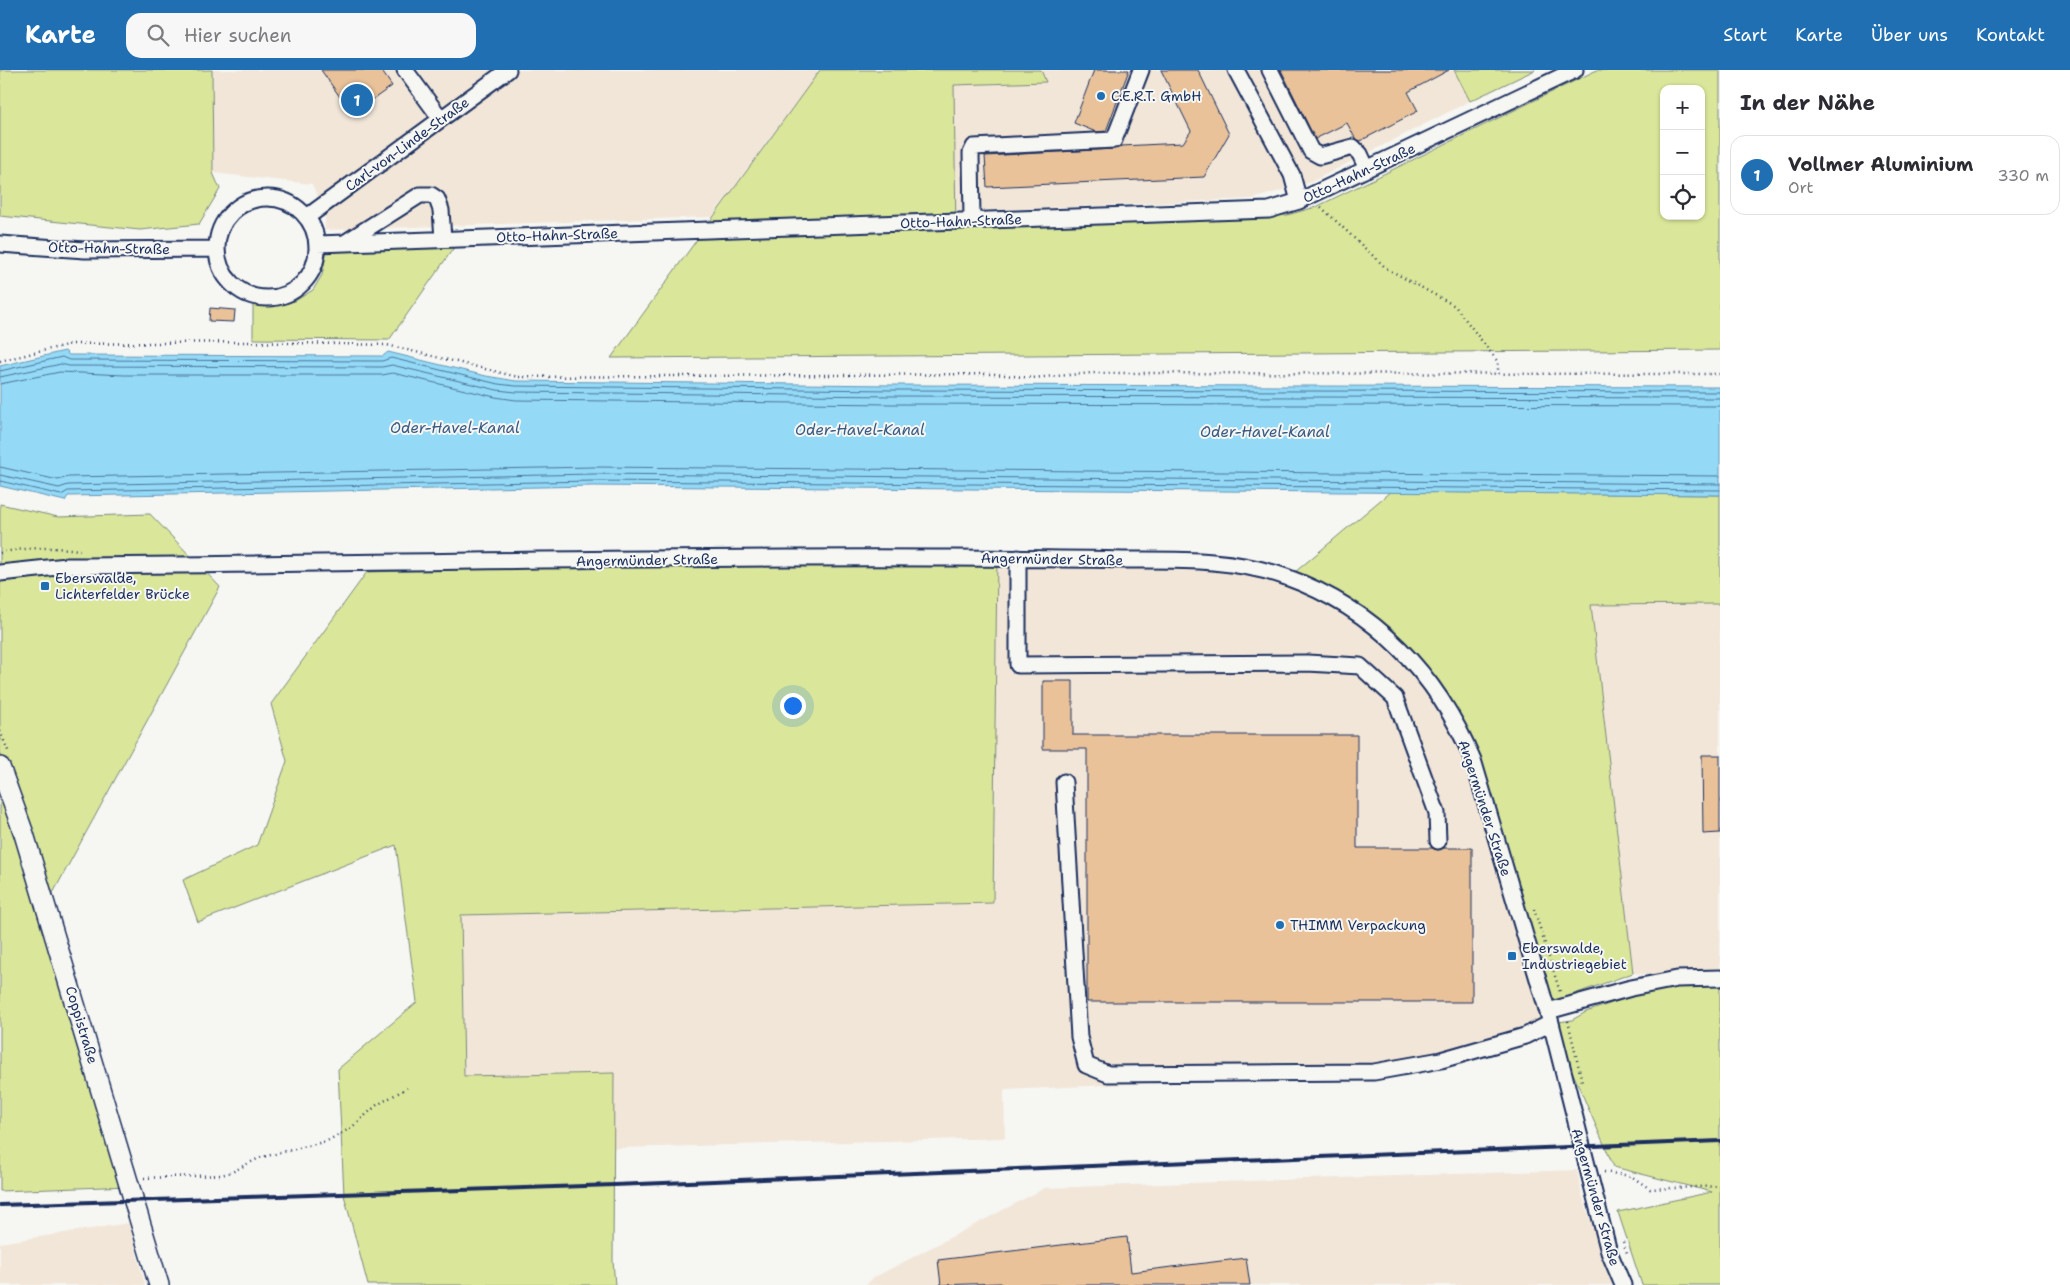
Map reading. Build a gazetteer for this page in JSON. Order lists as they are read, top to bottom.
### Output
{
  "streets": {
    "main road": ["Coppistraße"],
    "street": ["Carl-von-Linde-Straße", "Otto-Hahn-Straße", "Angermünder Straße"]
  },
  "crossings": [
    ["Carl-von-Linde-Straße", "Otto-Hahn-Straße"]
  ],
  "water": ["Oder-Havel-Kanal"],
  "places": {
    "other": ["C.E.R.T. GmbH", "THIMM Verpackung"],
    "transit": ["Eberswalde, Lichterfelder Brücke", "Eberswalde, Industriegebiet"]
  },
  "page": {
    "header": "Karte",
    "search": "Hier suchen",
    "nav": [
      "Start",
      "Karte",
      "Über uns",
      "Kontakt"
    ],
    "heading": "In der Nähe",
    "pins": "1",
    "map_buttons": ["+", "−"],
    "list": [
      {
        "mark": "1",
        "name": "Vollmer Aluminium",
        "note": "Ort",
        "value": "330 m"
      }
    ]
  }
}
